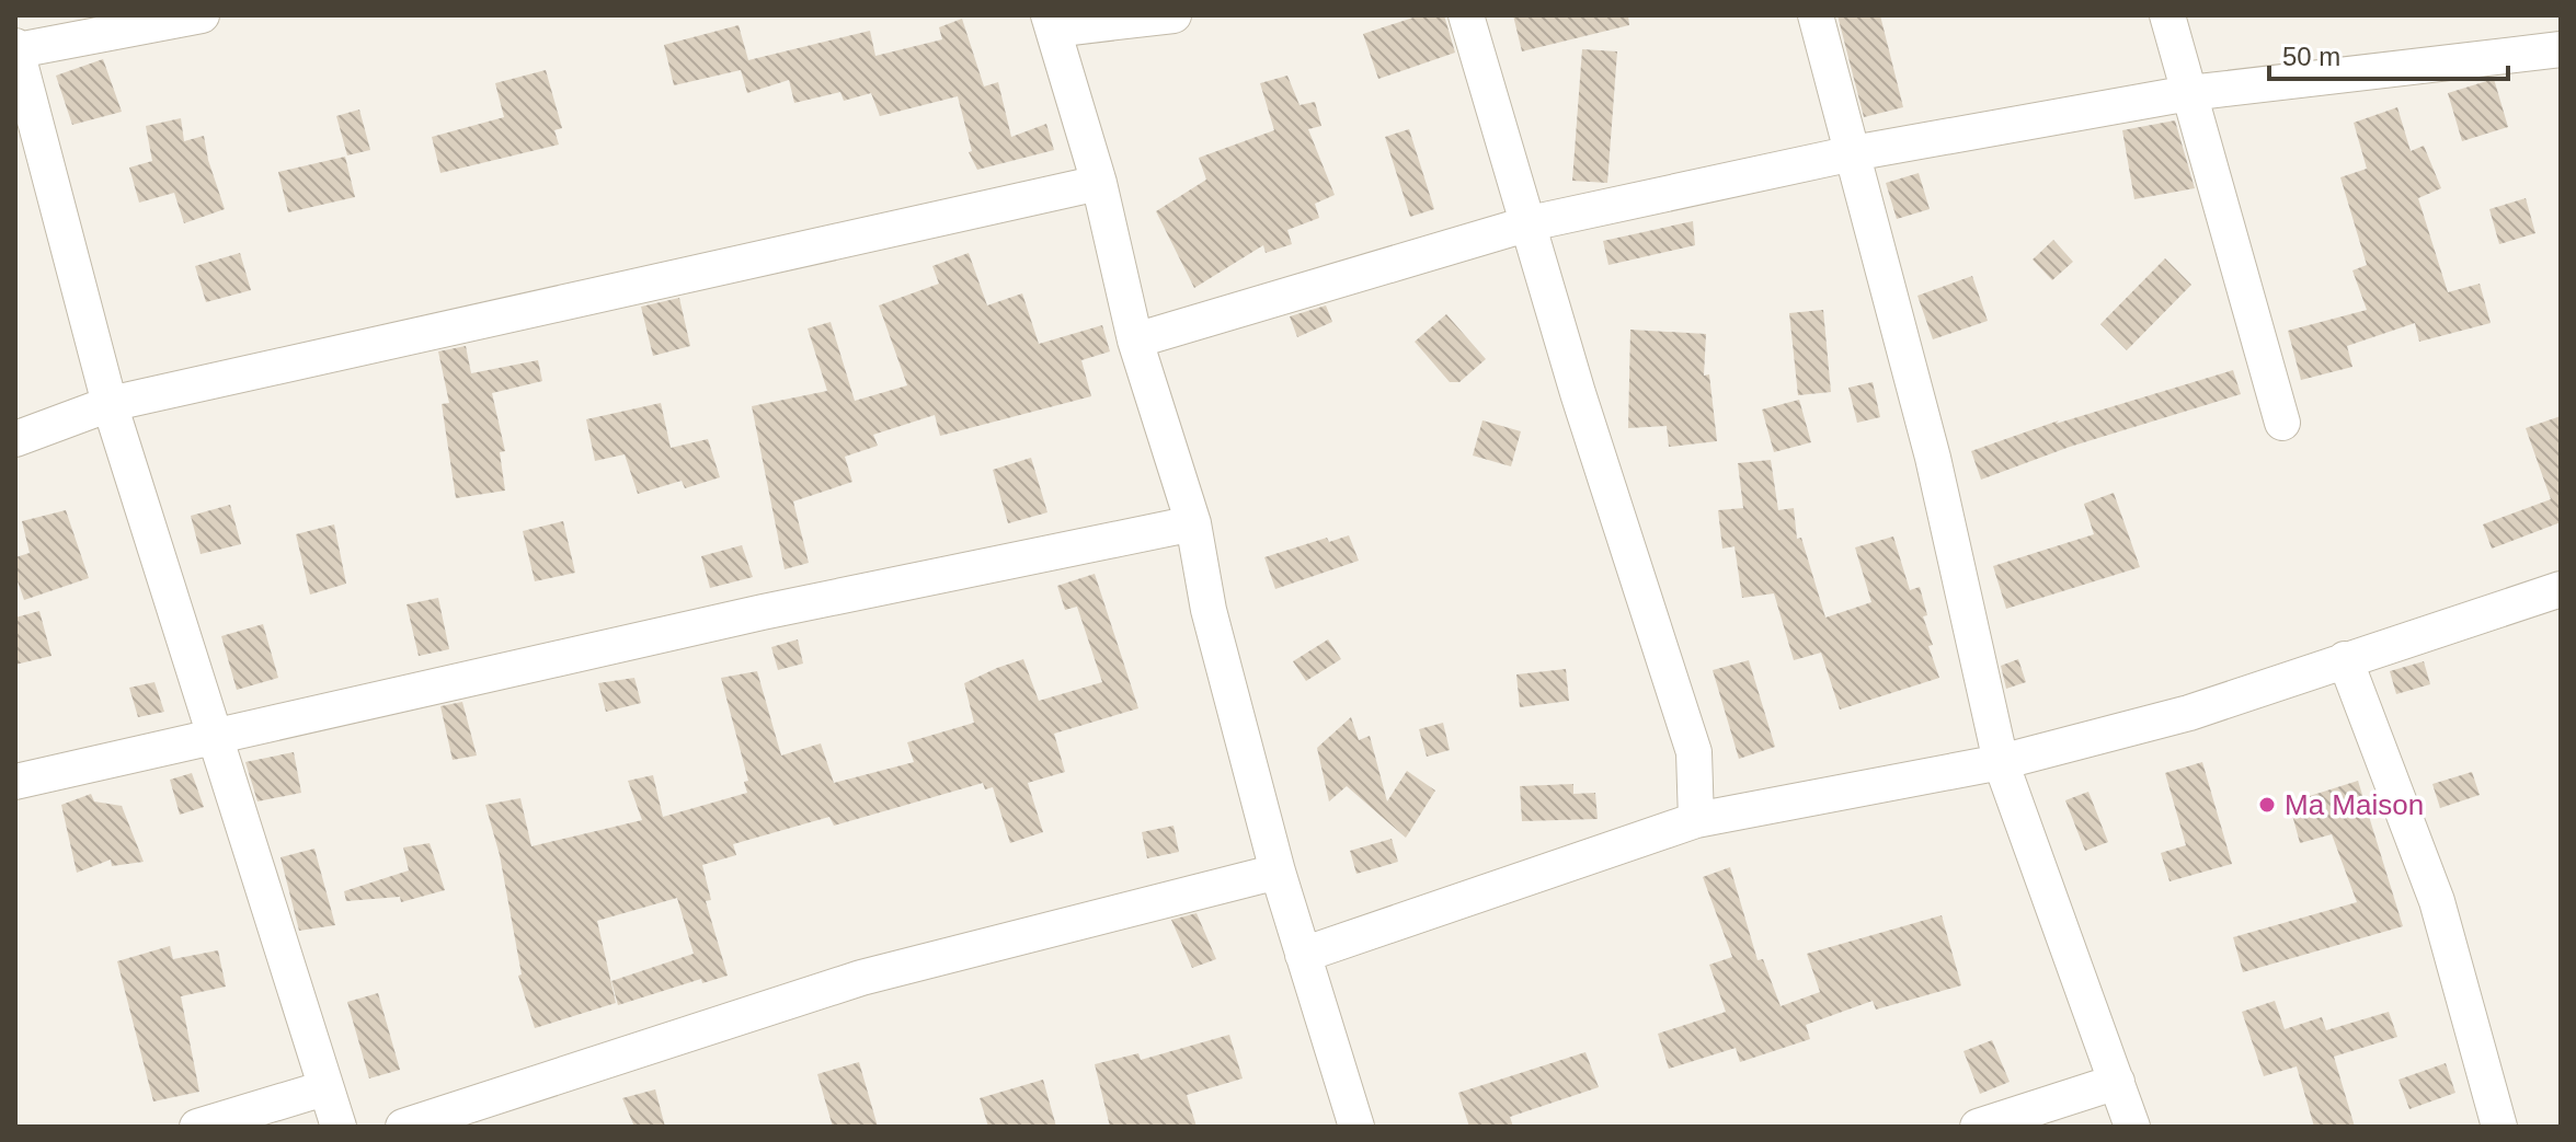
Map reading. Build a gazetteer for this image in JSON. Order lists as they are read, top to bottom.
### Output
{
  "places": ["Ma Maison"],
  "scale_bar": "50 m"
}
